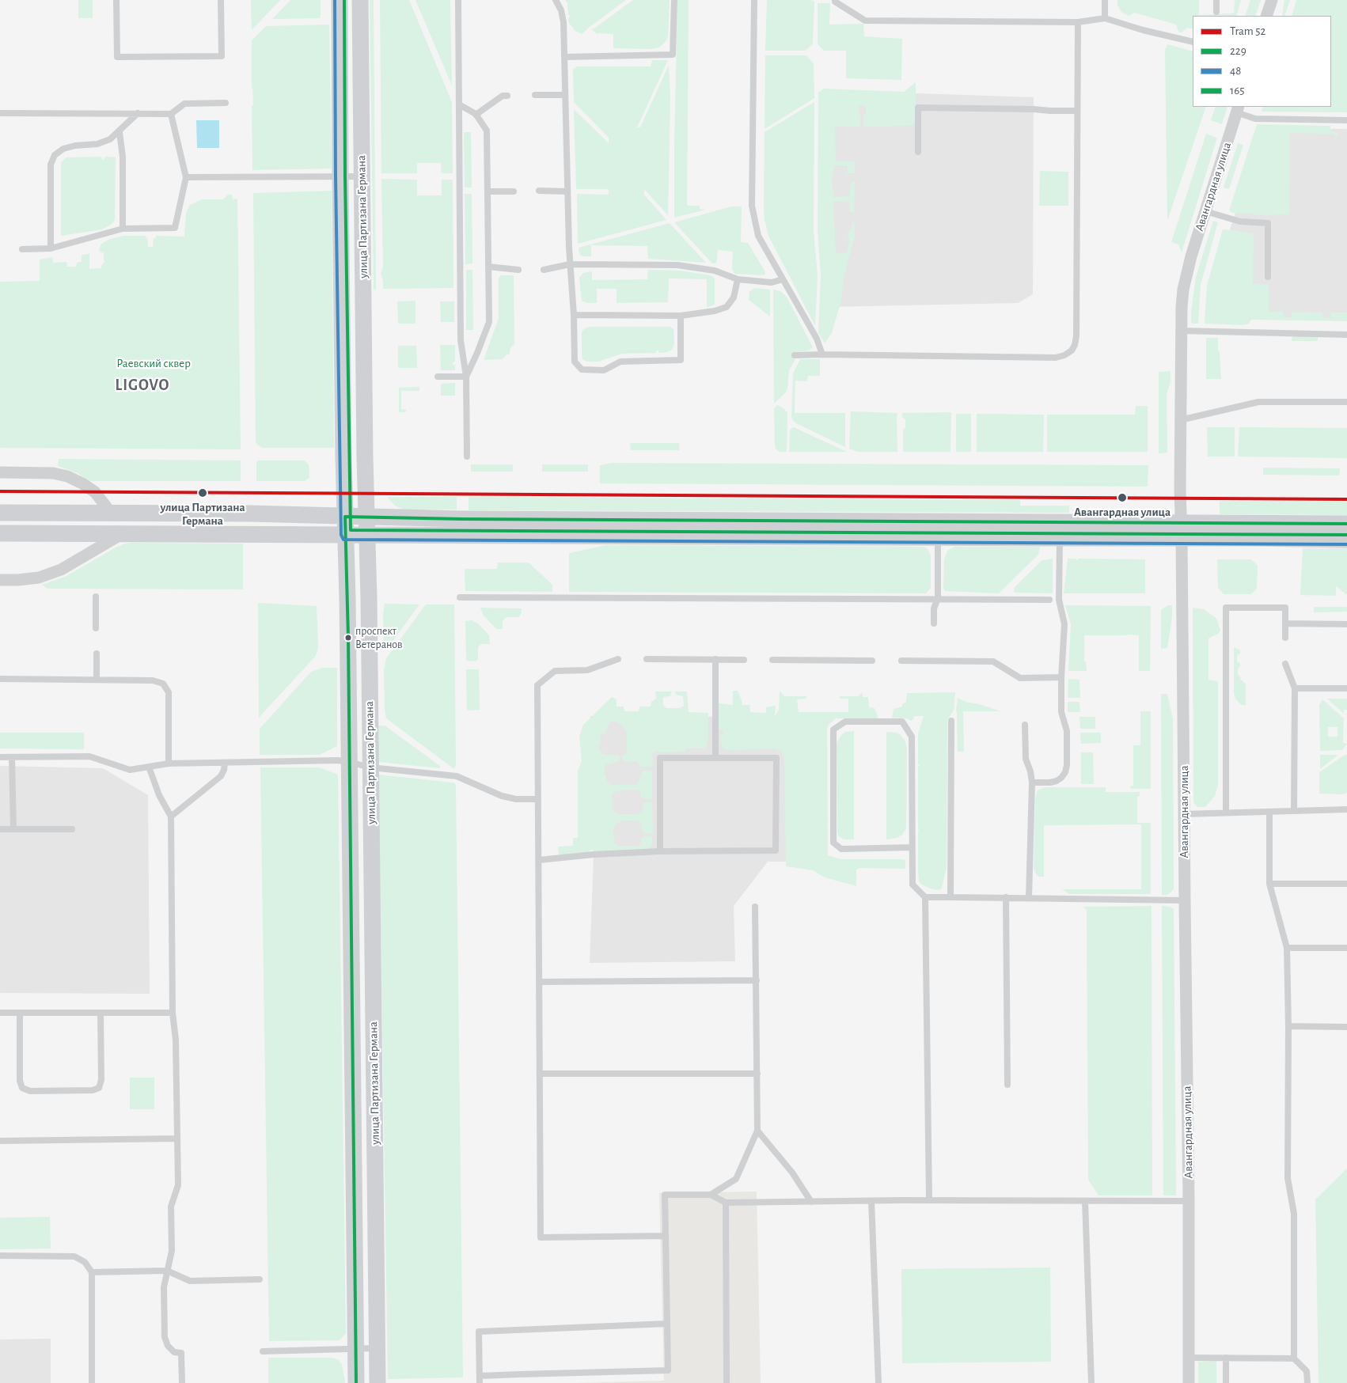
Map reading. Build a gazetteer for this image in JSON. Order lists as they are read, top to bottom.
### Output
{
  "streets": {
    "main road": ["улица Партизана Германа"],
    "street": ["Авангардная улица"]
  },
  "districts": ["LIGOVO"],
  "parks": ["Раевский сквер"],
  "places": ["улица Партизана Германа", "Авангардная улица", "проспект Ветеранов"],
  "lines": [
    "transit line 48",
    "transit line 165",
    "tram line 52",
    "transit line 229"
  ],
  "legend": [
    "Tram 52",
    "229",
    "48",
    "165"
  ]
}
